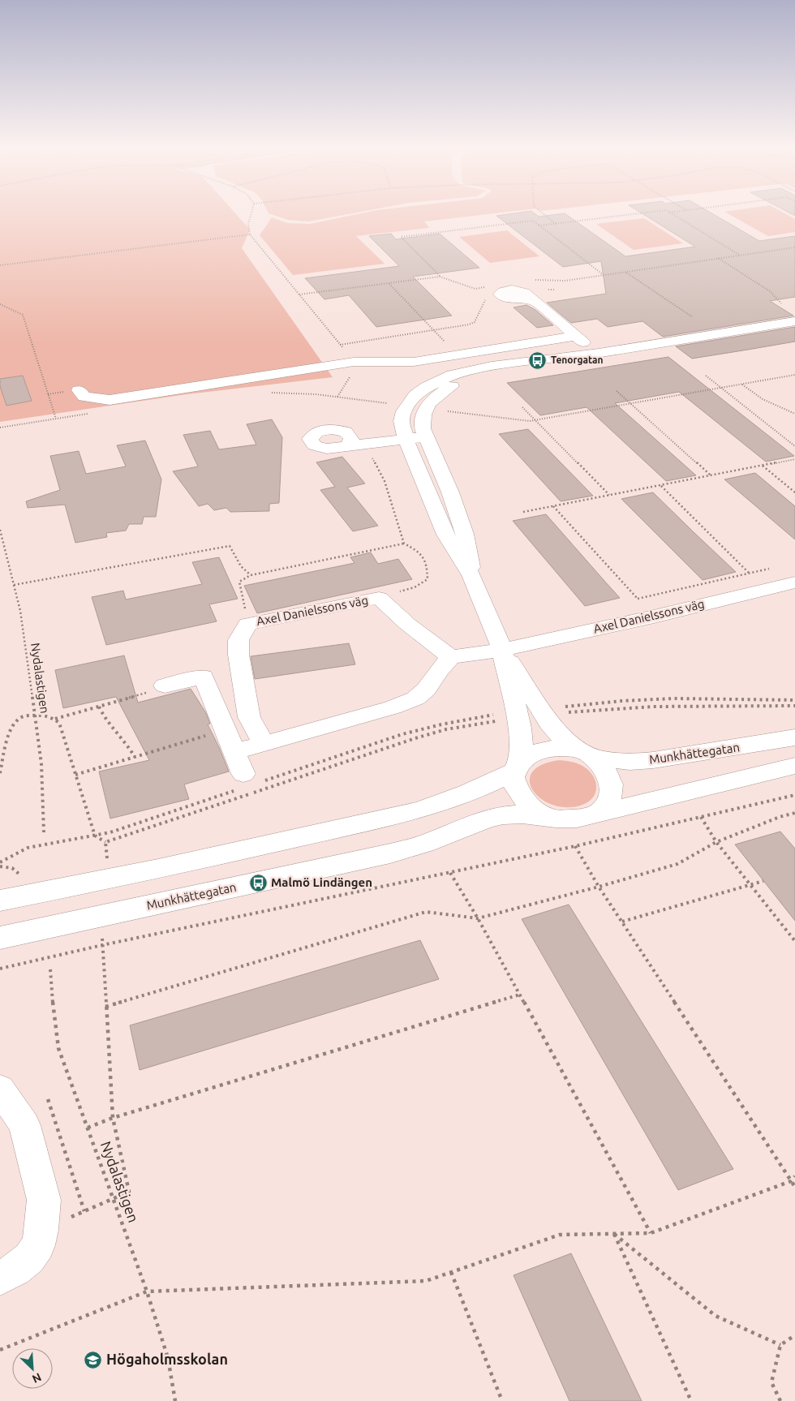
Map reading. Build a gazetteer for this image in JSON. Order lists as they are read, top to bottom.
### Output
{
  "streets": {
    "street": ["Axel Danielssons väg", "Munkhättegatan"],
    "path": ["Nydalastigen"]
  },
  "places": {
    "bus stop": ["Tenorgatan", "Malmö Lindängen"],
    "school or university": ["Högaholmsskolan"]
  },
  "north": "bottom right"
}
